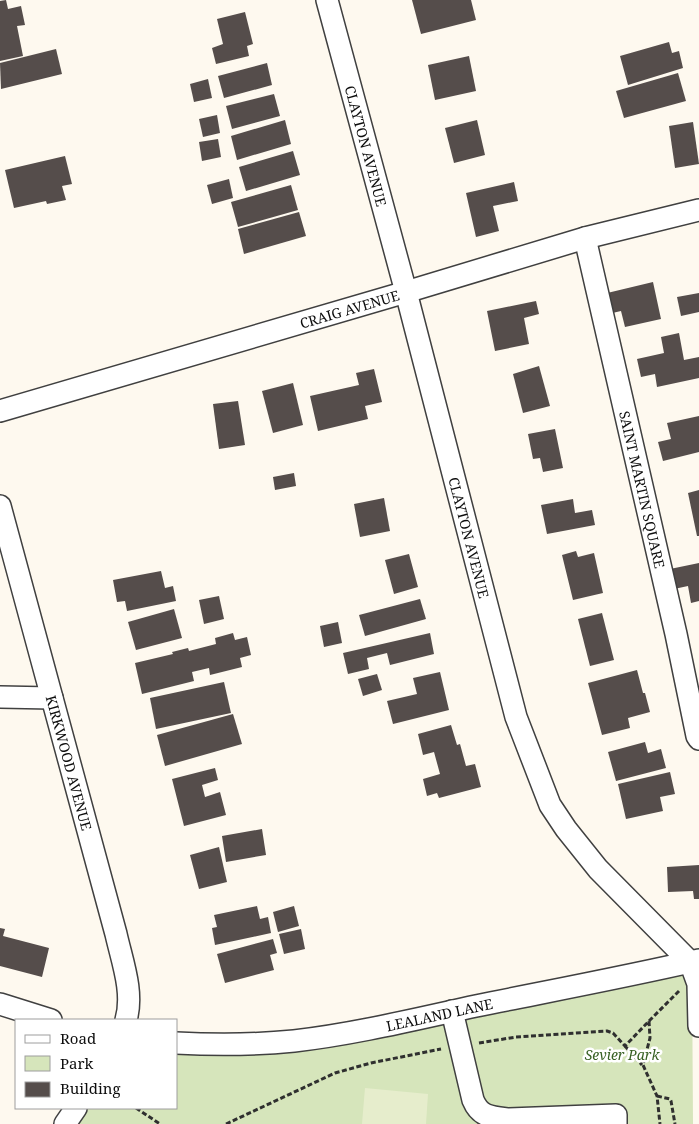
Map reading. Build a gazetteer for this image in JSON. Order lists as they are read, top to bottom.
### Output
{
  "streets": {
    "street": [
      "CLAYTON AVENUE",
      "CRAIG AVENUE",
      "SAINT MARTIN SQUARE",
      "KIRKWOOD AVENUE",
      "LEALAND LANE"
    ]
  },
  "crossings": [
    ["CLAYTON AVENUE", "CRAIG AVENUE"],
    ["CLAYTON AVENUE", "LEALAND LANE"],
    ["CRAIG AVENUE", "SAINT MARTIN SQUARE"]
  ],
  "parks": ["Sevier Park"],
  "legend": ["Road", "Park", "Building"]
}
